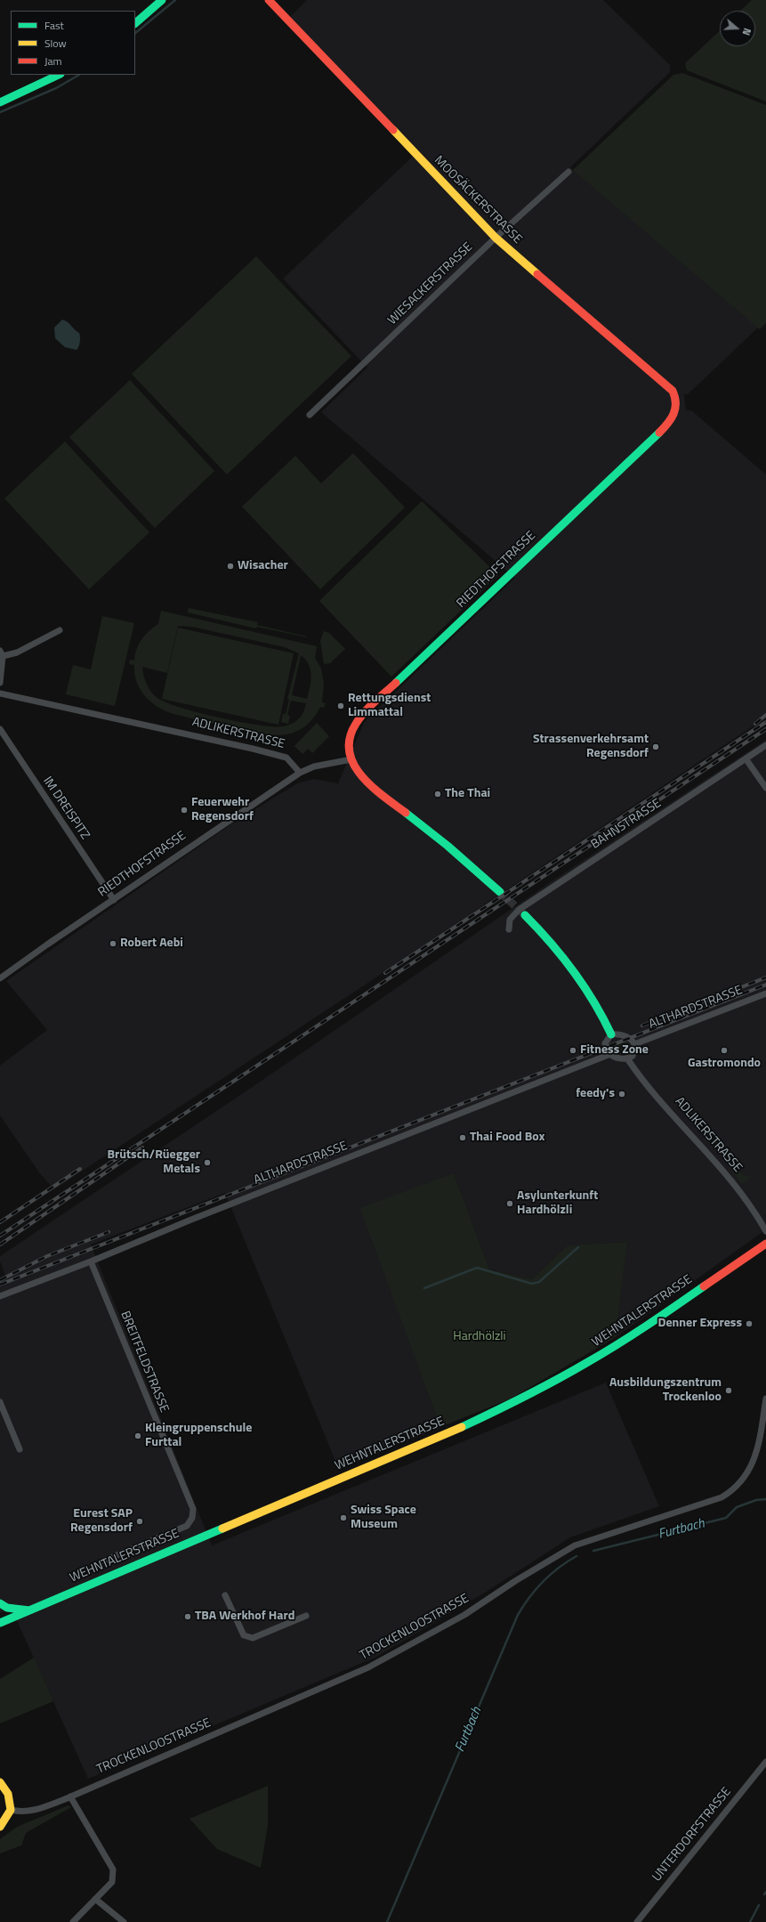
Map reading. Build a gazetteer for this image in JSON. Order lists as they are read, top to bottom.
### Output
{
  "streets": {
    "street": [
      "MOOSÄCKERSTRASSE",
      "WIESACKERSTRASSE",
      "RIEDTHOFSTRASSE",
      "ADLIKERSTRASSE",
      "IM DREISPITZ",
      "BAHNSTRASSE",
      "ALTHARDSTRASSE",
      "WEHNTALERSTRASSE",
      "BREITFELDSTRASSE",
      "TROCKENLOOSTRASSE",
      "UNTERDORFSTRASSE"
    ]
  },
  "crossings": [
    ["MOOSÄCKERSTRASSE", "WIESACKERSTRASSE"],
    ["MOOSÄCKERSTRASSE", "RIEDTHOFSTRASSE"],
    ["RIEDTHOFSTRASSE", "ADLIKERSTRASSE"],
    ["RIEDTHOFSTRASSE", "IM DREISPITZ"],
    ["ADLIKERSTRASSE", "ALTHARDSTRASSE"],
    ["ALTHARDSTRASSE", "BREITFELDSTRASSE"]
  ],
  "water": ["Furtbach"],
  "parks": ["Hardhölzli"],
  "places": [
    "Wisacher",
    "Rettungsdienst Limmattal",
    "Strassenverkehrsamt Regensdorf",
    "The Thai",
    "Feuerwehr Regensdorf",
    "Robert Aebi",
    "Fitness Zone",
    "Gastromondo",
    "feedy's",
    "Thai Food Box",
    "Brütsch/Rüegger Metals",
    "Asylunterkunft Hardhölzli",
    "Denner Express",
    "Ausbildungszentrum Trockenloo",
    "Kleingruppenschule Furttal",
    "Swiss Space Museum",
    "Eurest SAP Regensdorf",
    "TBA Werkhof Hard"
  ],
  "legend": ["Fast", "Slow", "Jam"],
  "north": "right"
}
